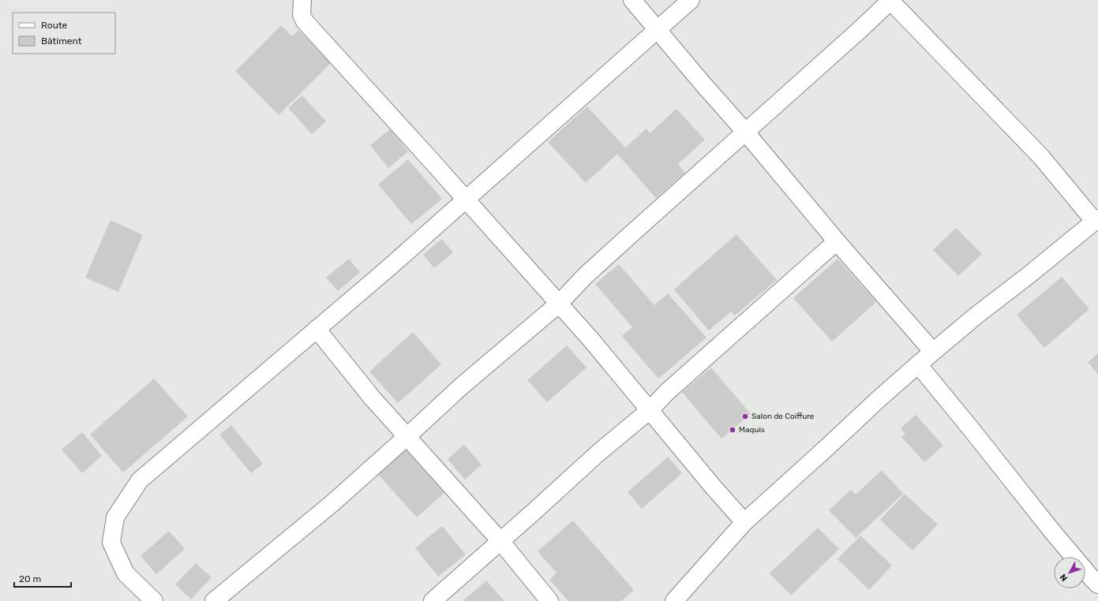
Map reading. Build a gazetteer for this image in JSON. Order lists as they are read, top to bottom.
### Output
{
  "places": ["Salon de Coiffure", "Maquis"],
  "legend": ["Route", "Bâtiment"],
  "scale_bar": "20 m",
  "north": "bottom left"
}
